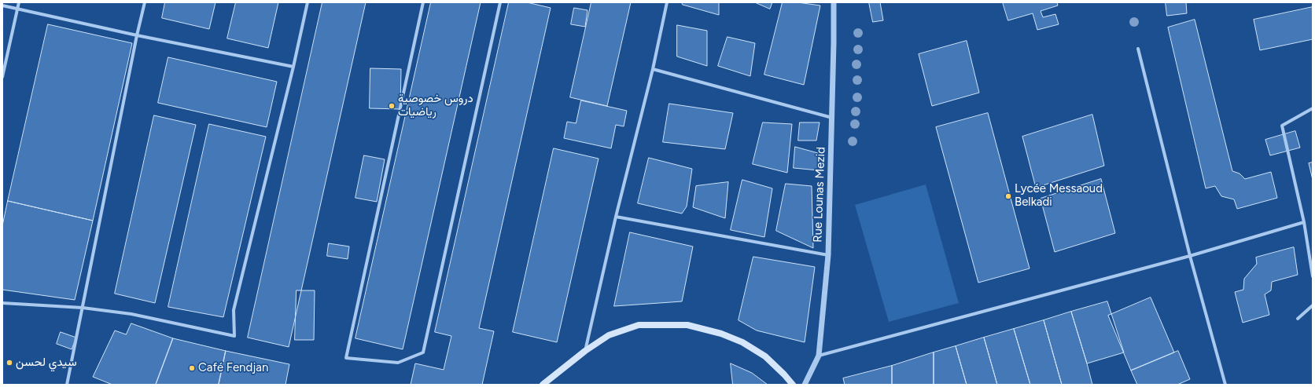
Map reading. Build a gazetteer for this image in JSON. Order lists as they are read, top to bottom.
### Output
{
  "streets": {
    "street": ["Rue Lounas Mezid"]
  },
  "places": [
    "دروس خصوصية رياضيات",
    "Lycée Messaoud Belkadi",
    "سيدي لحسن",
    "Café Fendjan"
  ]
}
